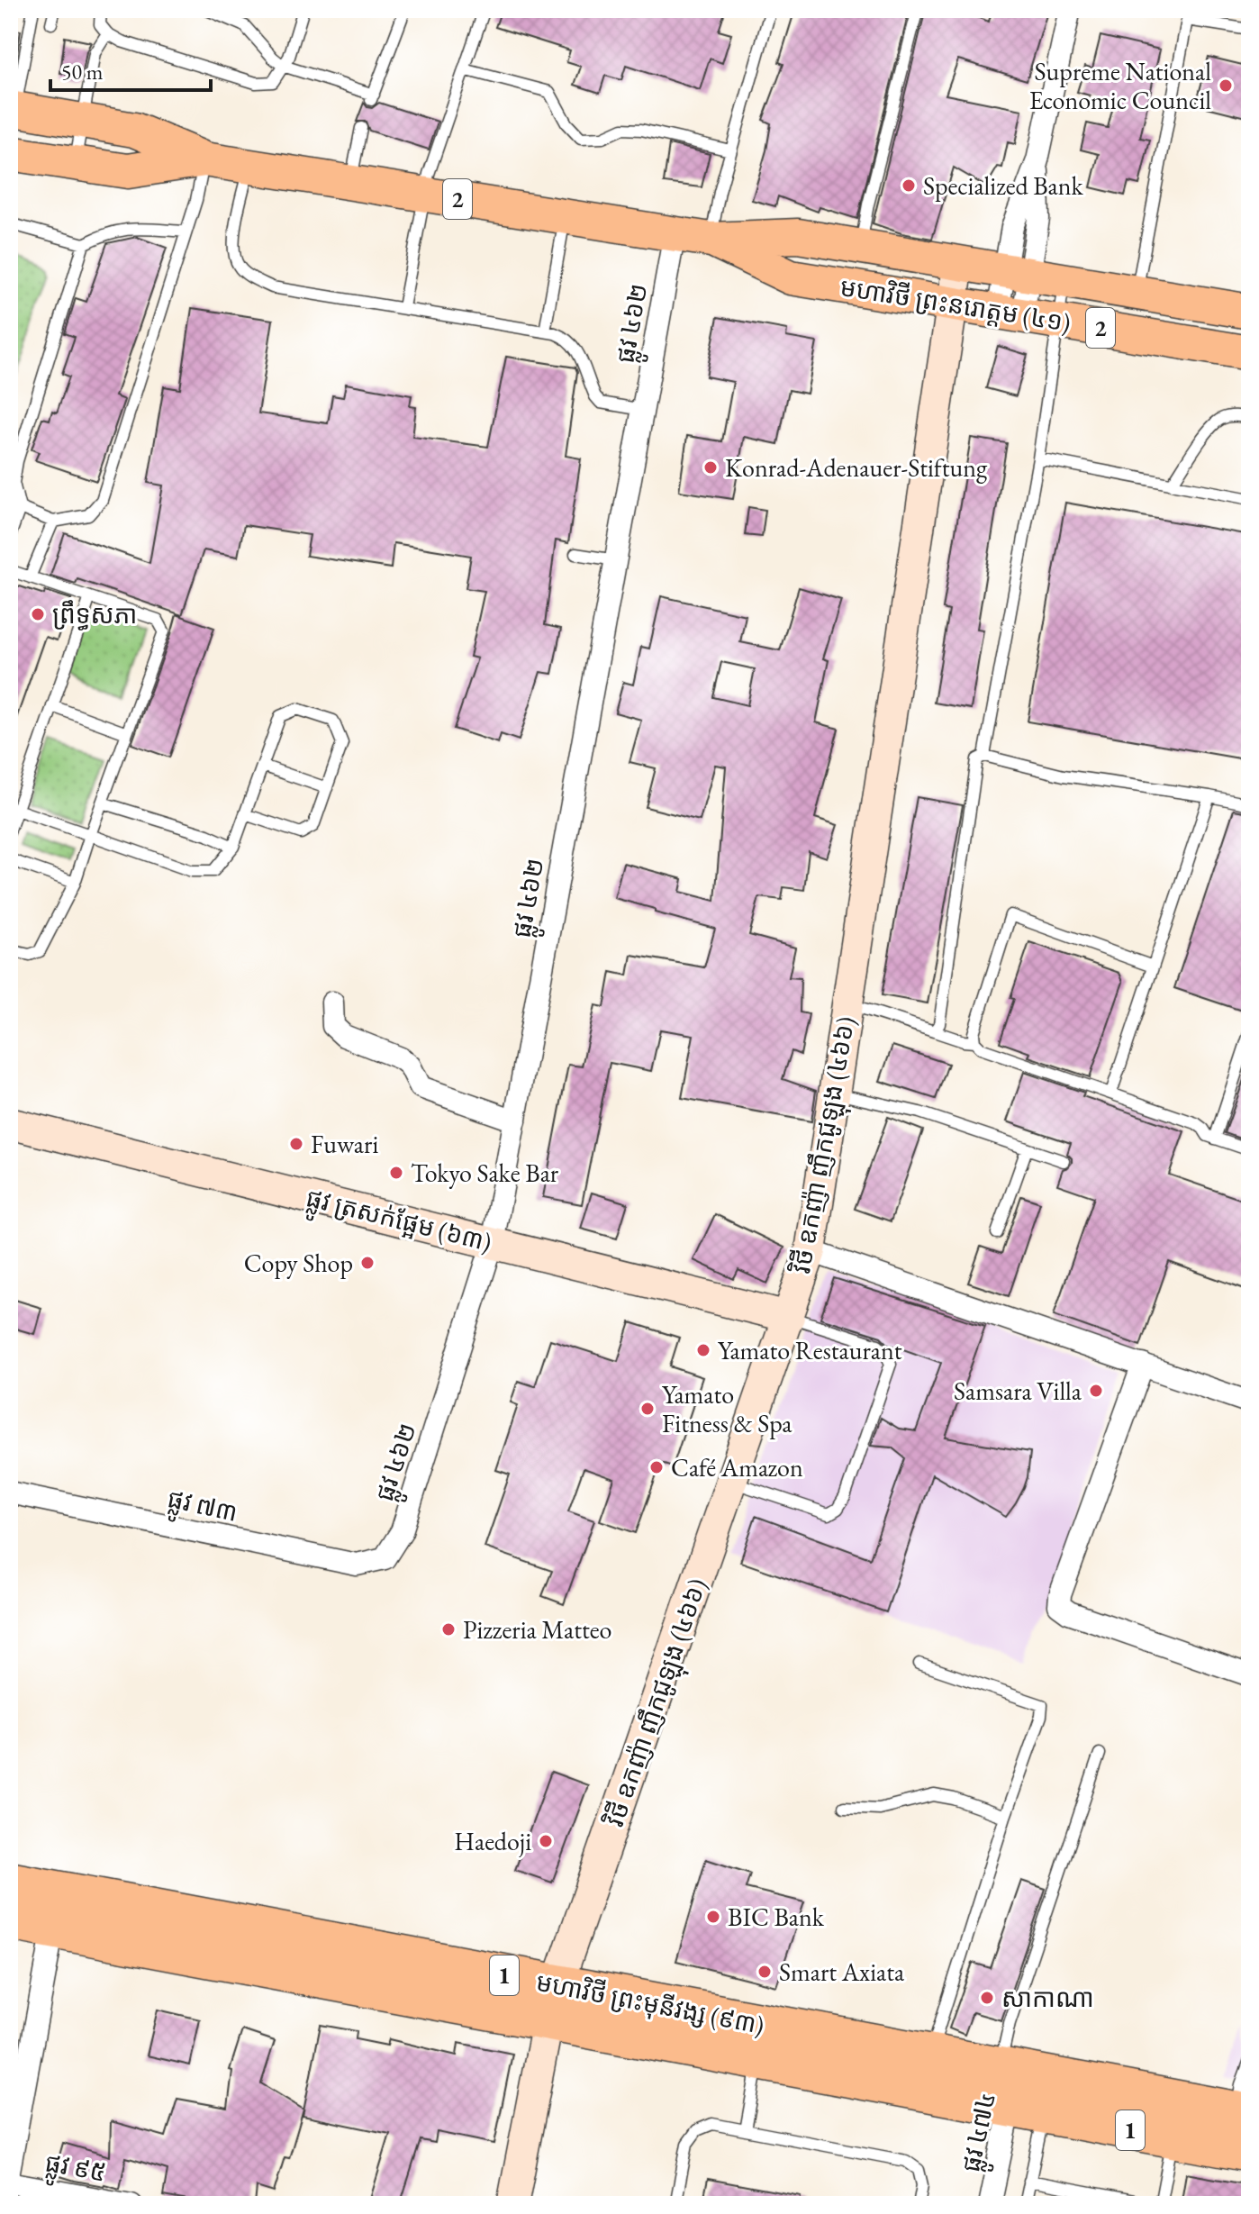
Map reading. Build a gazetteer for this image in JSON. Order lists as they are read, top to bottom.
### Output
{
  "streets": {
    "highway": ["1", "មហាវិថី ព្រះមុនីវង្ស (៩៣)"],
    "main road": ["2", "មហាវិថី ព្រះនរោត្តម (៤១)"],
    "street": [
      "ផ្លូវ ៤៦២",
      "វិថី ឧកញ៉ា ញឹកជូឡុង (៤៦៦)",
      "ផ្លូវ ត្រសក់ផ្អែម (៦៣)",
      "ផ្លូវ ៧៣",
      "ផ្លូវ ៤៧៤",
      "ផ្លូវ ៩៥"
    ]
  },
  "crossings": [
    ["មហាវិថី ព្រះនរោត្តម (៤១)", "ផ្លូវ ៤៦២"],
    ["មហាវិថី ព្រះនរោត្តម (៤១)", "វិថី ឧកញ៉ា ញឹកជូឡុង (៤៦៦)"],
    ["ផ្លូវ ៤៦២", "ផ្លូវ ត្រសក់ផ្អែម (៦៣)"],
    ["ផ្លូវ ៤៦២", "ផ្លូវ ៧៣"],
    ["វិថី ឧកញ៉ា ញឹកជូឡុង (៤៦៦)", "ផ្លូវ ត្រសក់ផ្អែម (៦៣)"],
    ["វិថី ឧកញ៉ា ញឹកជូឡុង (៤៦៦)", "មហាវិថី ព្រះមុនីវង្ស (៩៣)"],
    ["មហាវិថី ព្រះមុនីវង្ស (៩៣)", "ផ្លូវ ៤៧៤"]
  ],
  "places": [
    "Supreme National Economic Council",
    "Specialized Bank",
    "Konrad-Adenauer-Stiftung",
    "ព្រឹទ្ធសភា",
    "Fuwari",
    "Tokyo Sake Bar",
    "Copy Shop",
    "Yamato Restaurant",
    "Samsara Villa",
    "Yamato Fitness & Spa",
    "Café Amazon",
    "Pizzeria Matteo",
    "Haedoji",
    "BIC Bank",
    "Smart Axiata",
    "សាកាណា"
  ],
  "scale_bar": "50 m"
}
